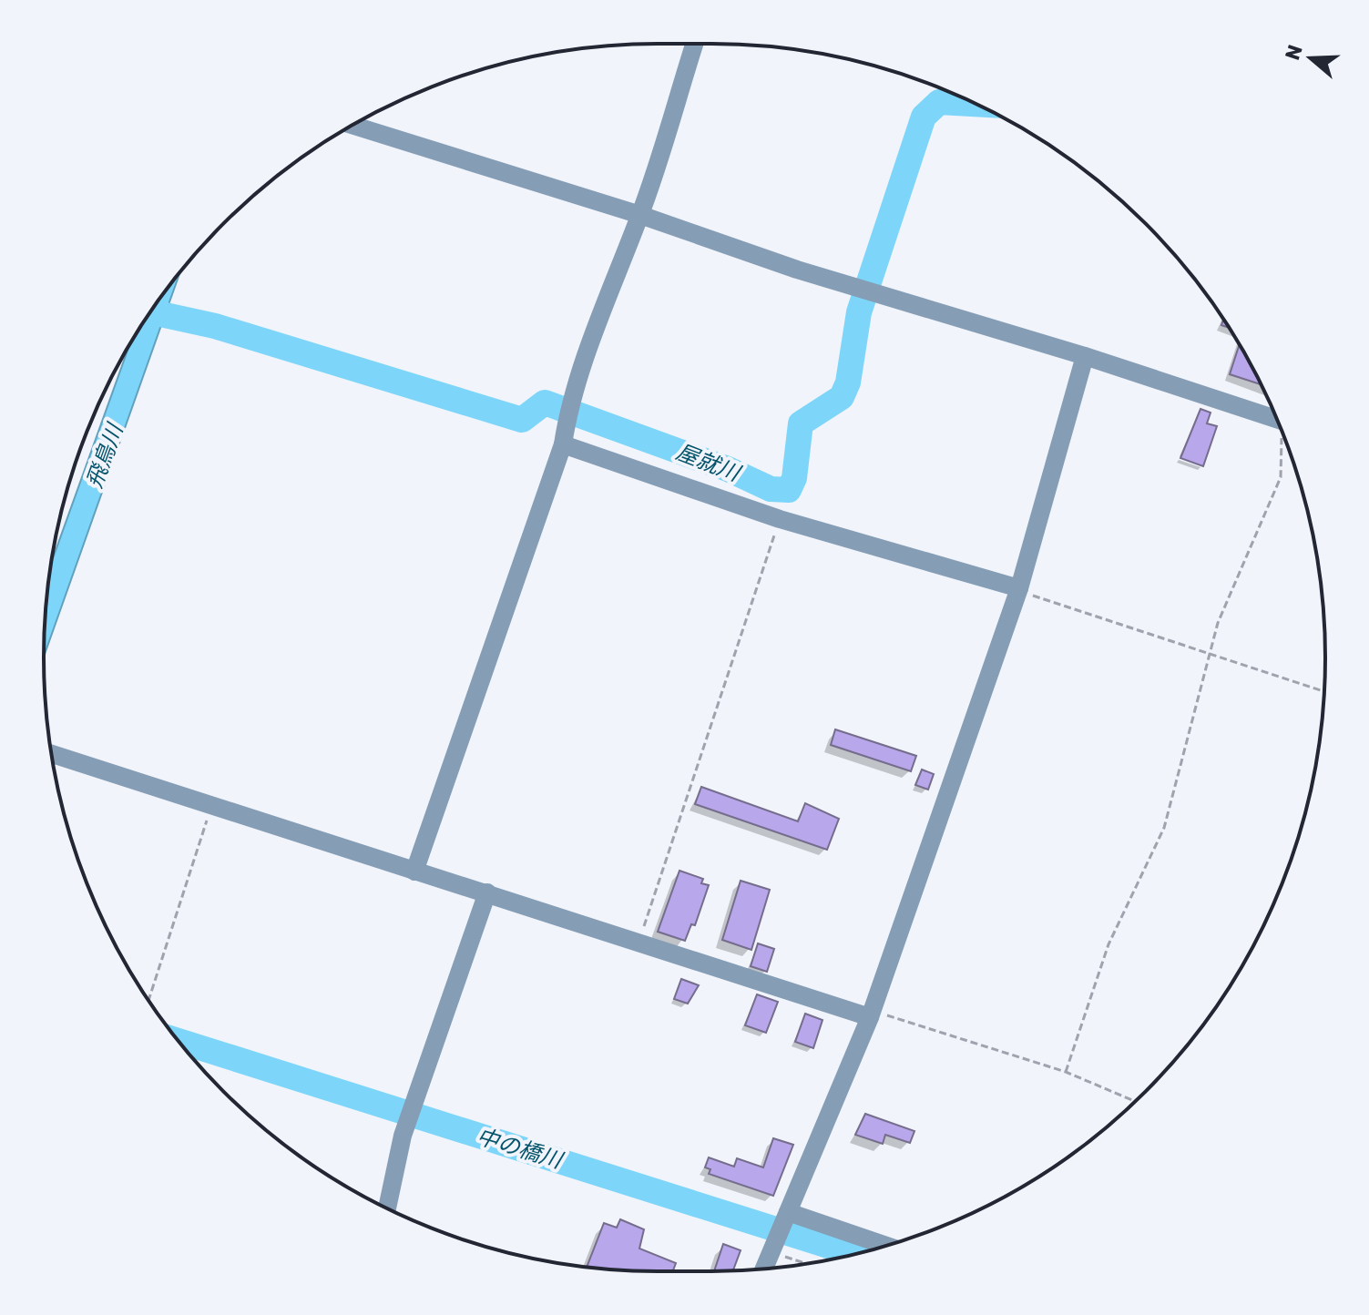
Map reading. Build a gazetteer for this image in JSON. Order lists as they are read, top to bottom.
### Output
{
  "water": ["飛鳥川", "屋就川", "中の橋川"],
  "north": "left"
}
